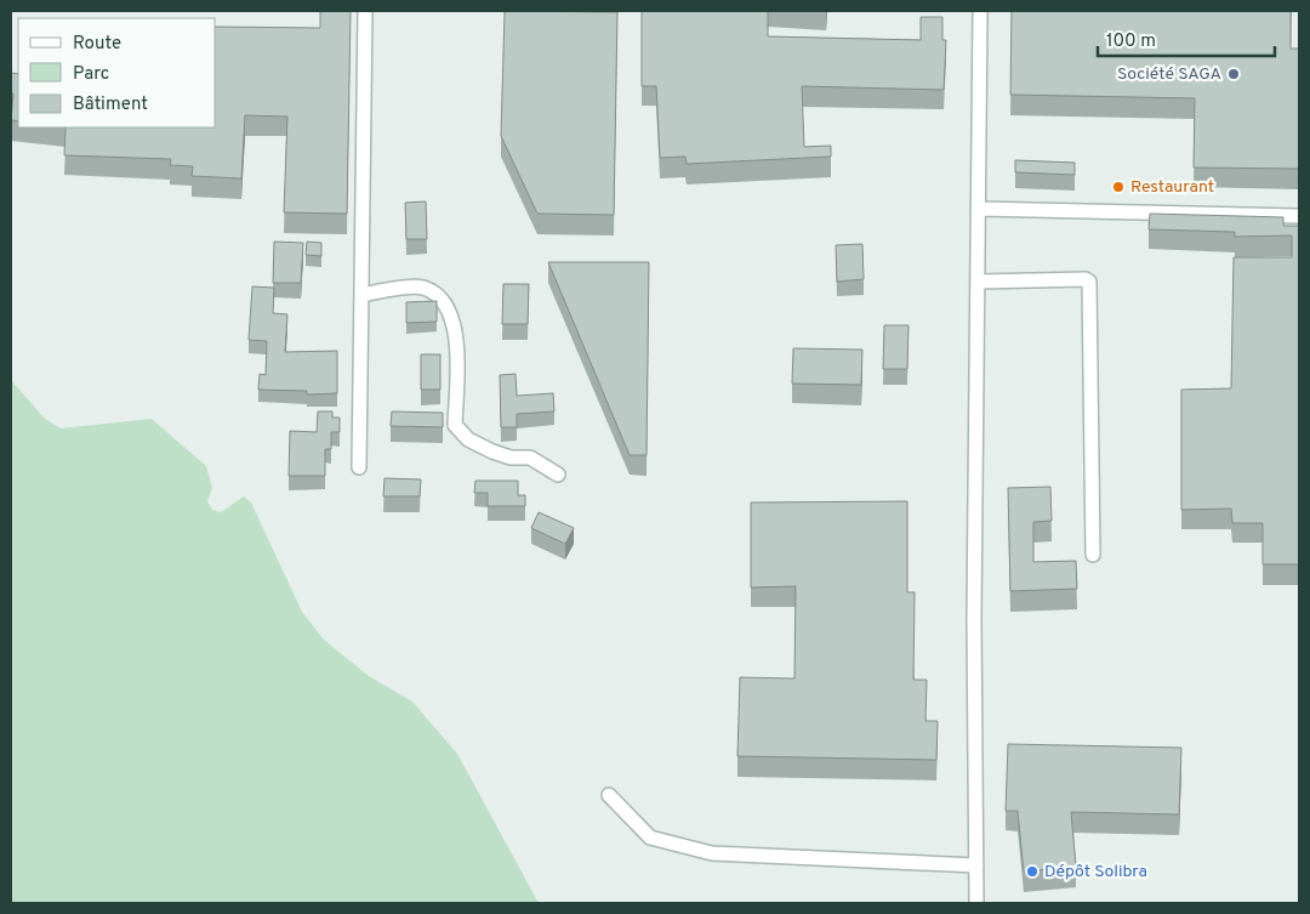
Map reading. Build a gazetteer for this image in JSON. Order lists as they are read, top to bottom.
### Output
{
  "places": ["Société SAGA", "Restaurant", "Dépôt Solibra"],
  "legend": ["Route", "Parc", "Bâtiment"],
  "scale_bar": "100 m"
}
